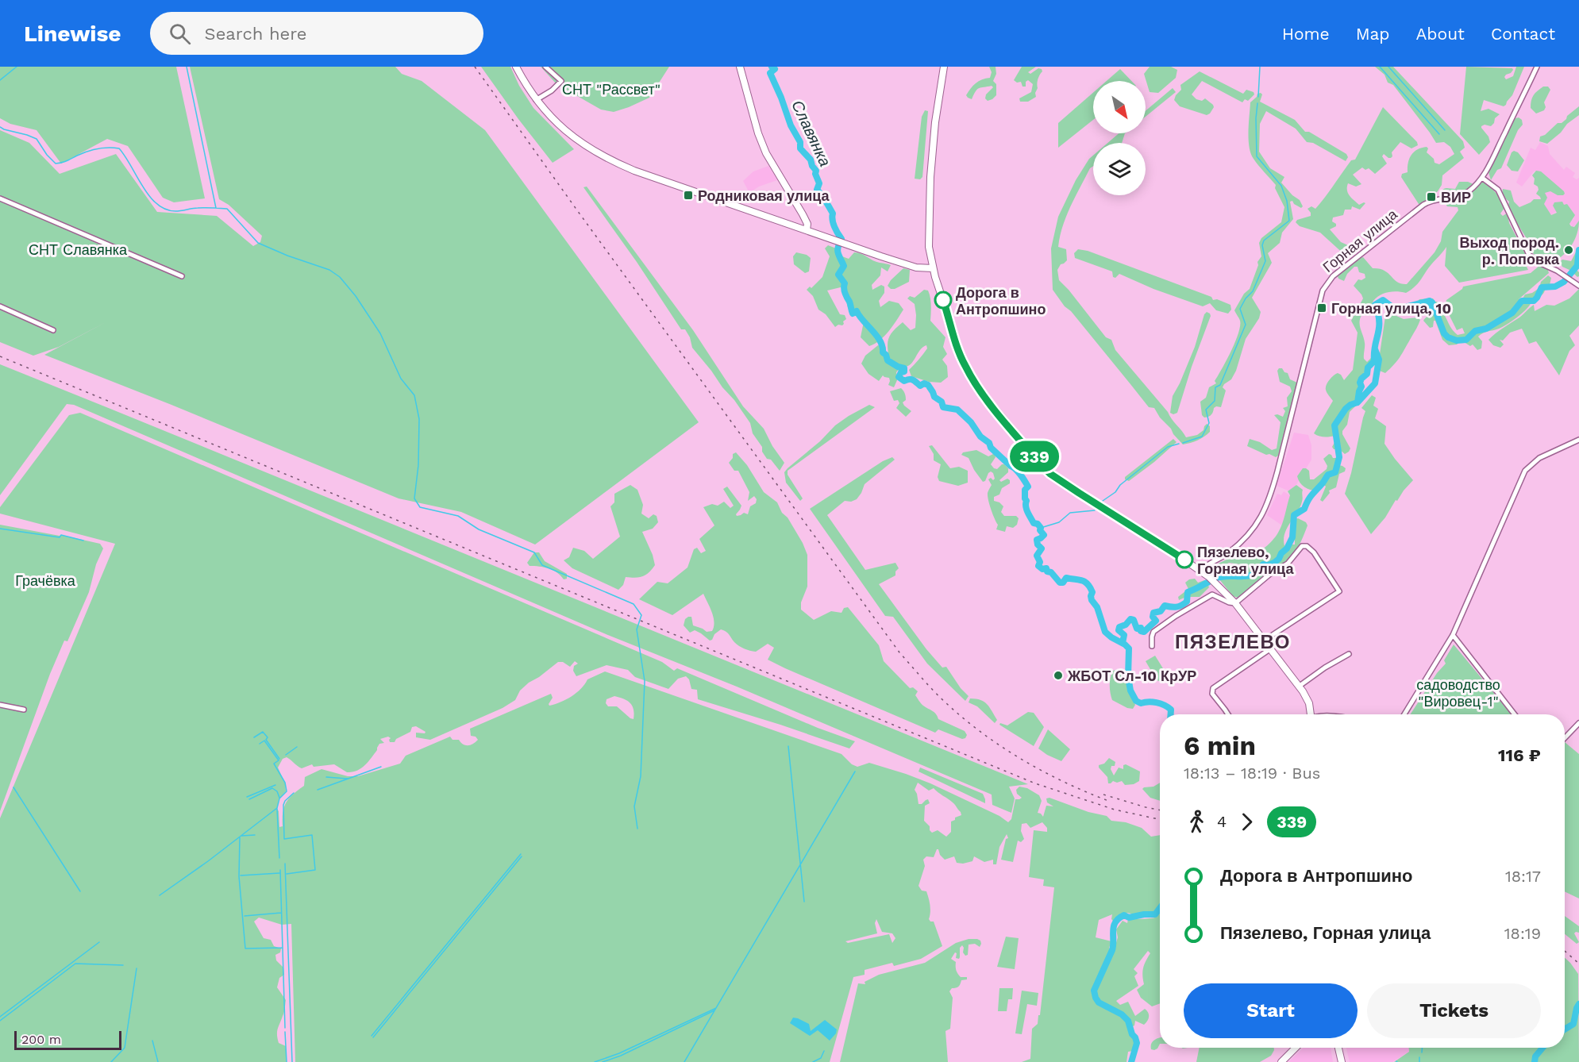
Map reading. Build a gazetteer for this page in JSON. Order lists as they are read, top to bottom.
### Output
{
  "streets": {
    "street": ["Горная улица"]
  },
  "districts": ["ПЯЗЕЛЕВО"],
  "water": ["Славянка"],
  "parks": [
    "СНТ \"Рассвет\"",
    "СНТ Славянка",
    "Грачёвка",
    "садоводство \"Вировец-1\""
  ],
  "places": {
    "transit": ["Родниковая улица", "ВИР", "Горная улица, 10"],
    "other": [
      "Выход пород. р. Поповка",
      "Дорога в Антропшино",
      "Пязелево, Горная улица",
      "ЖБОТ Сл-10 КрУР"
    ]
  },
  "lines": ["bus line 339"],
  "scale_bar": "200 m",
  "north": "bottom right",
  "page": {
    "header": "Linewise",
    "search": "Search here",
    "nav": [
      "Home",
      "Map",
      "About",
      "Contact"
    ],
    "on_map": "339",
    "heading": ["6 min", "18:13 – 18:19 · Bus", "116 ₽"],
    "legs": ["4", "339"],
    "list": [
      {
        "name": "Дорога в Антропшино",
        "value": "18:17"
      },
      {
        "name": "Пязелево, Горная улица",
        "value": "18:19"
      }
    ],
    "buttons": ["Start", "Tickets"],
    "scale": "200 m"
  }
}
